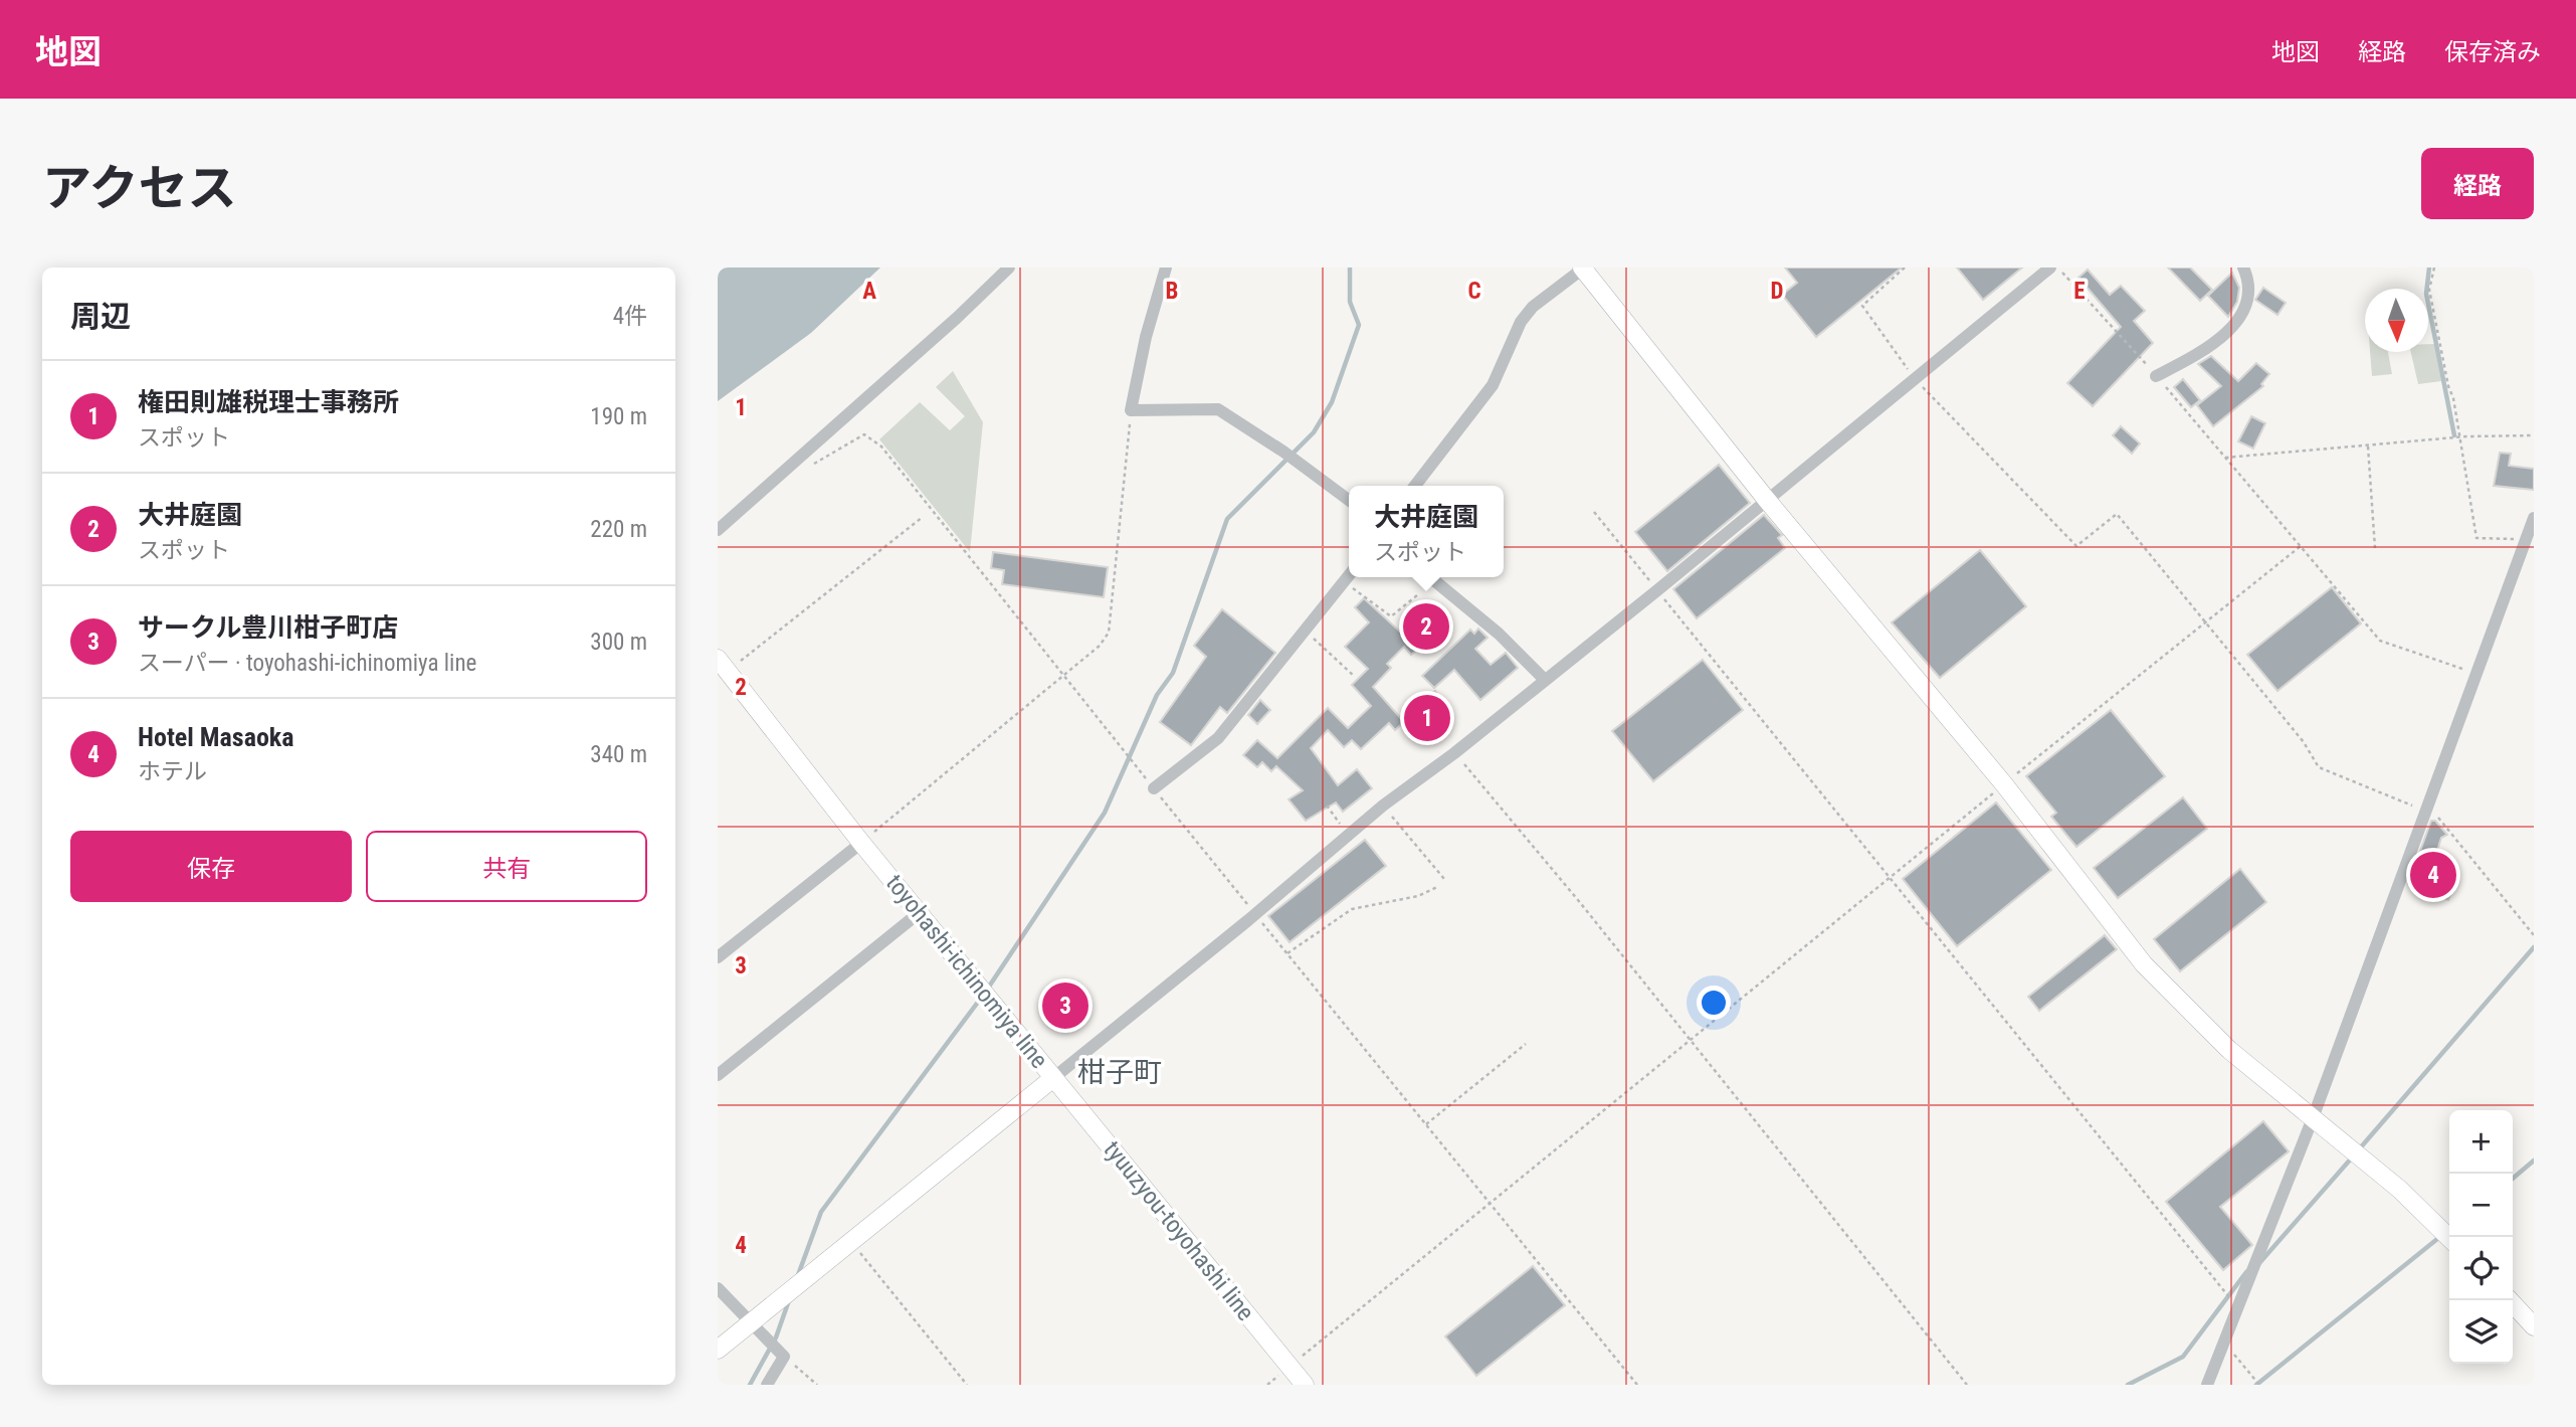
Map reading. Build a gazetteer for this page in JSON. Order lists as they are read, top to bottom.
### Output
{
  "streets": {
    "main road": ["toyohashi-ichinomiya line", "tyuuzyou-toyohashi line"]
  },
  "crossings": [
    ["toyohashi-ichinomiya line", "tyuuzyou-toyohashi line"]
  ],
  "districts": ["柑子町"],
  "north": "bottom",
  "page": {
    "header": "地図",
    "nav": ["地図", "経路", "保存済み"],
    "title": "アクセス",
    "buttons": [
      "経路",
      ["保存", "共有"]
    ],
    "heading": ["周辺", "4件"],
    "list": [
      {
        "mark": "1",
        "name": "権田則雄税理士事務所",
        "note": "スポット",
        "value": "190 m"
      },
      {
        "mark": "2",
        "name": "大井庭園",
        "note": "スポット",
        "value": "220 m"
      },
      {
        "mark": "3",
        "name": "サークル豊川柑子町店",
        "note": "スーパー · toyohashi-ichinomiya line",
        "value": "300 m"
      },
      {
        "mark": "4",
        "name": "Hotel Masaoka",
        "note": "ホテル",
        "value": "340 m"
      }
    ],
    "popup": ["大井庭園", "スポット"],
    "pins": [
      "2",
      "1",
      "4",
      "3"
    ],
    "map_buttons": ["+", "−"]
  },
  "grid": {
    "columns": [
      "A",
      "B",
      "C",
      "D",
      "E"
    ],
    "rows": [
      "1",
      "2",
      "3",
      "4"
    ]
  }
}
